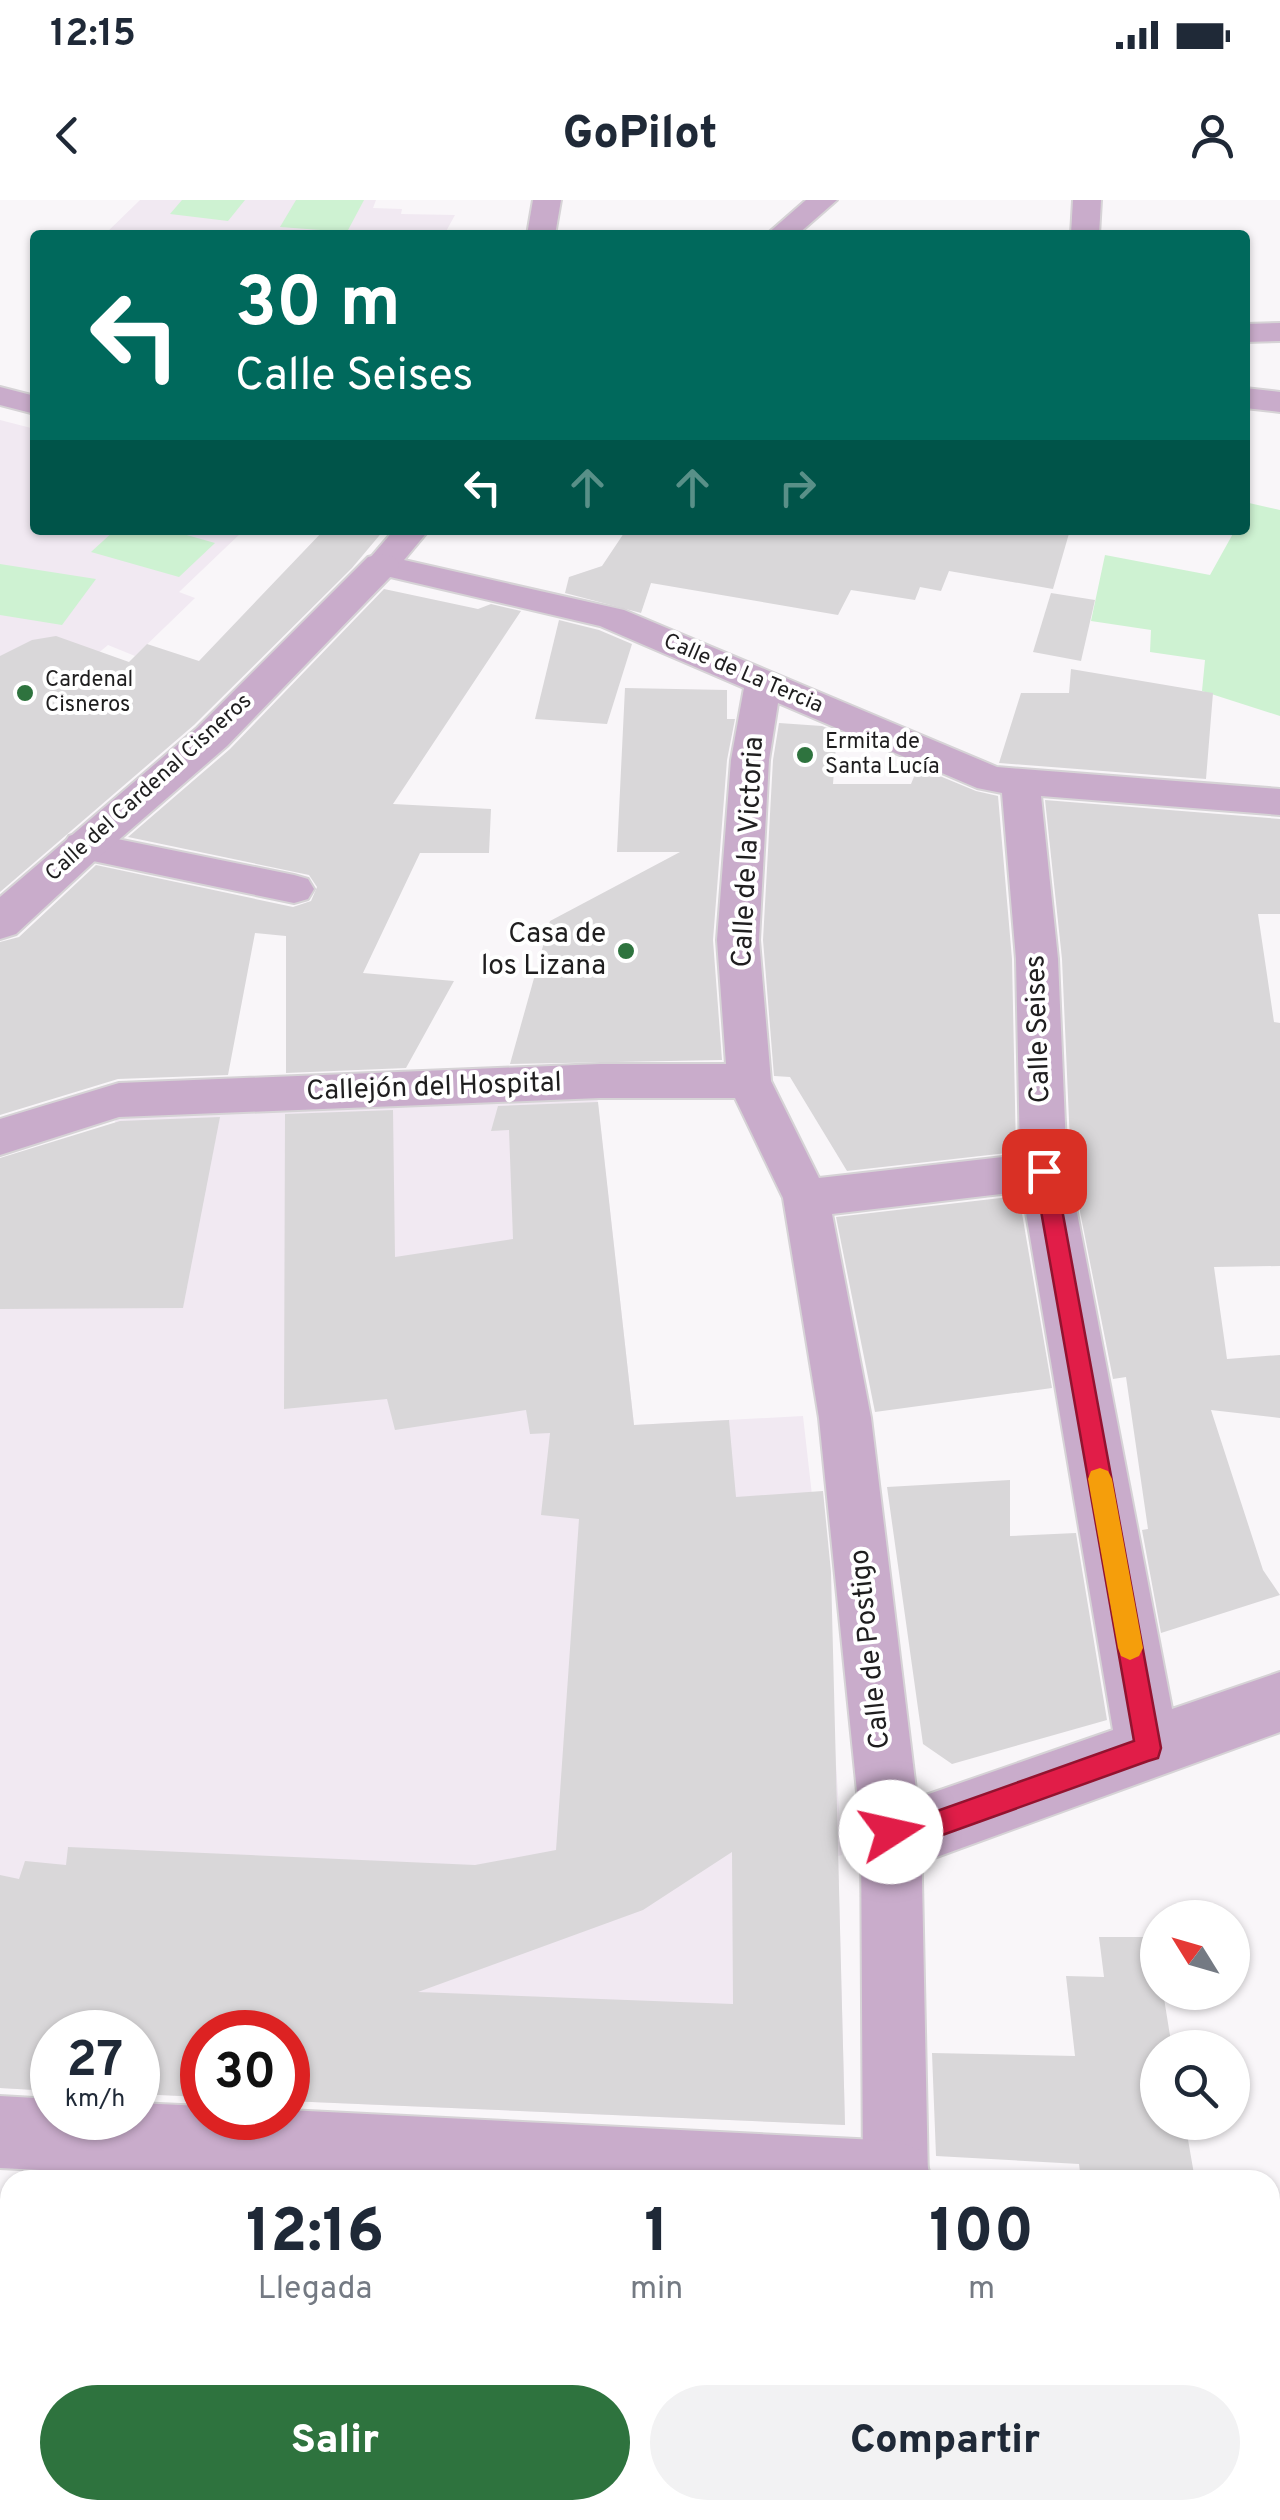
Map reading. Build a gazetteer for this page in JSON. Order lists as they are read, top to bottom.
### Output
{
  "streets": {
    "street": [
      "Calle de La Tercia",
      "Calle del Cardenal Cisneros",
      "Calle de la Victoria",
      "Calle Seises",
      "Callejón del Hospital",
      "Calle de Postigo"
    ]
  },
  "crossings": [
    ["Calle de La Tercia", "Calle del Cardenal Cisneros"],
    ["Calle de La Tercia", "Calle de la Victoria"],
    ["Calle de La Tercia", "Calle Seises"],
    ["Calle de la Victoria", "Callejón del Hospital"],
    ["Calle de la Victoria", "Calle de Postigo"],
    ["Callejón del Hospital", "Calle de Postigo"]
  ],
  "places": ["Cardenal Cisneros", "Ermita de Santa Lucía", "Casa de los Lizana"],
  "north": "top left",
  "page": {
    "status": "12:15",
    "header": "GoPilot",
    "turn": ["30 m", "Calle Seises"],
    "speed": "27 km/h",
    "limit": "30",
    "eta": [
      "12:16",
      "Llegada",
      "1",
      "min",
      "100",
      "m"
    ],
    "buttons": ["Salir", "Compartir"]
  }
}
